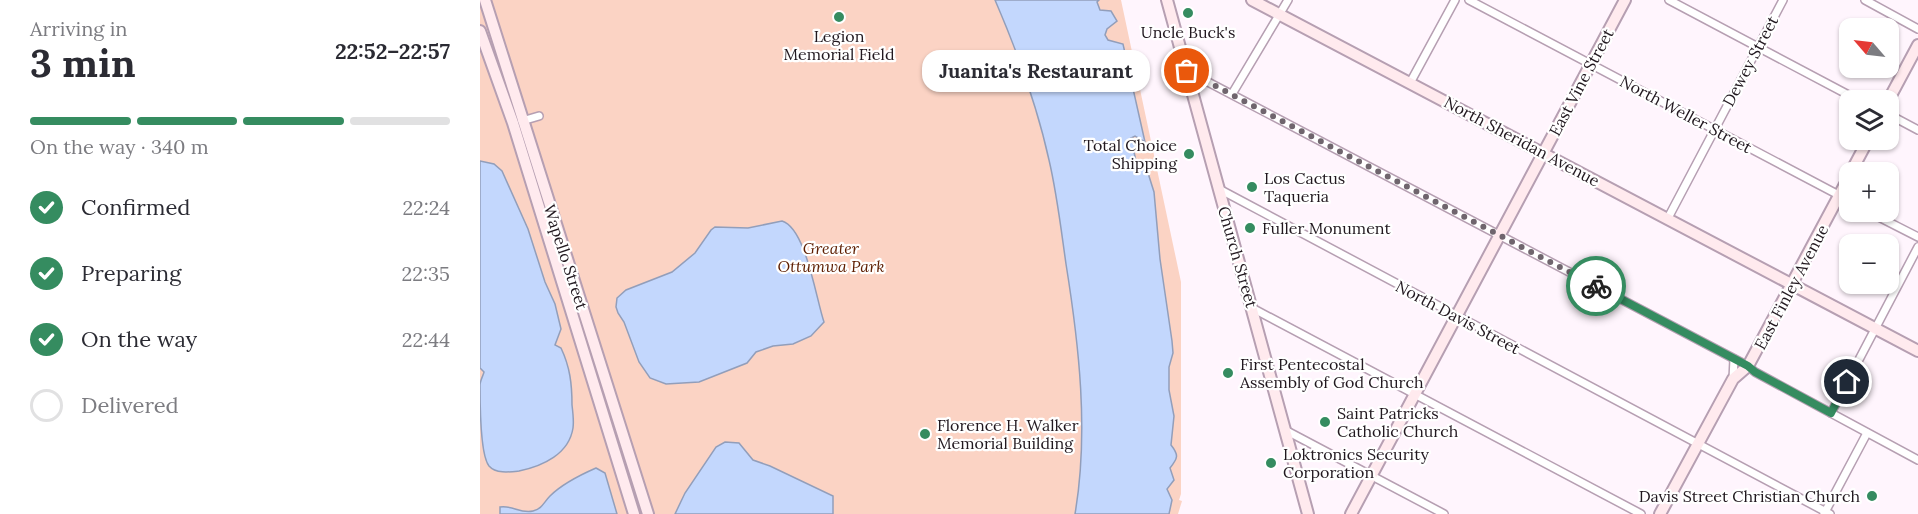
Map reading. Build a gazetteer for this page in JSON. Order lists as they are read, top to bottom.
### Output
{
  "streets": {
    "main road": [
      "East Vine Street",
      "North Sheridan Avenue",
      "Wapello Street",
      "Church Street",
      "East Finley Avenue"
    ],
    "street": ["Dewey Street", "North Weller Street", "North Davis Street"]
  },
  "crossings": [
    ["Dewey Street", "North Weller Street"],
    ["Dewey Street", "North Sheridan Avenue"],
    ["East Vine Street", "North Weller Street"],
    ["East Vine Street", "North Sheridan Avenue"],
    ["East Vine Street", "North Davis Street"],
    ["North Weller Street", "East Finley Avenue"],
    ["North Sheridan Avenue", "East Finley Avenue"],
    ["Church Street", "North Davis Street"]
  ],
  "parks": ["Greater Ottumwa Park"],
  "places": [
    "Uncle Buck's",
    "Legion Memorial Field",
    "Juanita's Restaurant",
    "Total Choice Shipping",
    "Los Cactus Taqueria",
    "Fuller Monument",
    "First Pentecostal Assembly of God Church",
    "Saint Patricks Catholic Church",
    "Florence H. Walker Memorial Building",
    "Loktronics Security Corporation",
    "Davis Street Christian Church"
  ],
  "north": "top left",
  "page": {
    "heading": ["3 min", "Arriving in", "22:52–22:57"],
    "map_buttons": ["+", "−"],
    "bubble": "Juanita's Restaurant",
    "bar": "On the way · 340 m",
    "list": [
      ["Confirmed", "22:24"],
      ["Preparing", "22:35"],
      ["On the way", "22:44"],
      "Delivered"
    ]
  }
}
